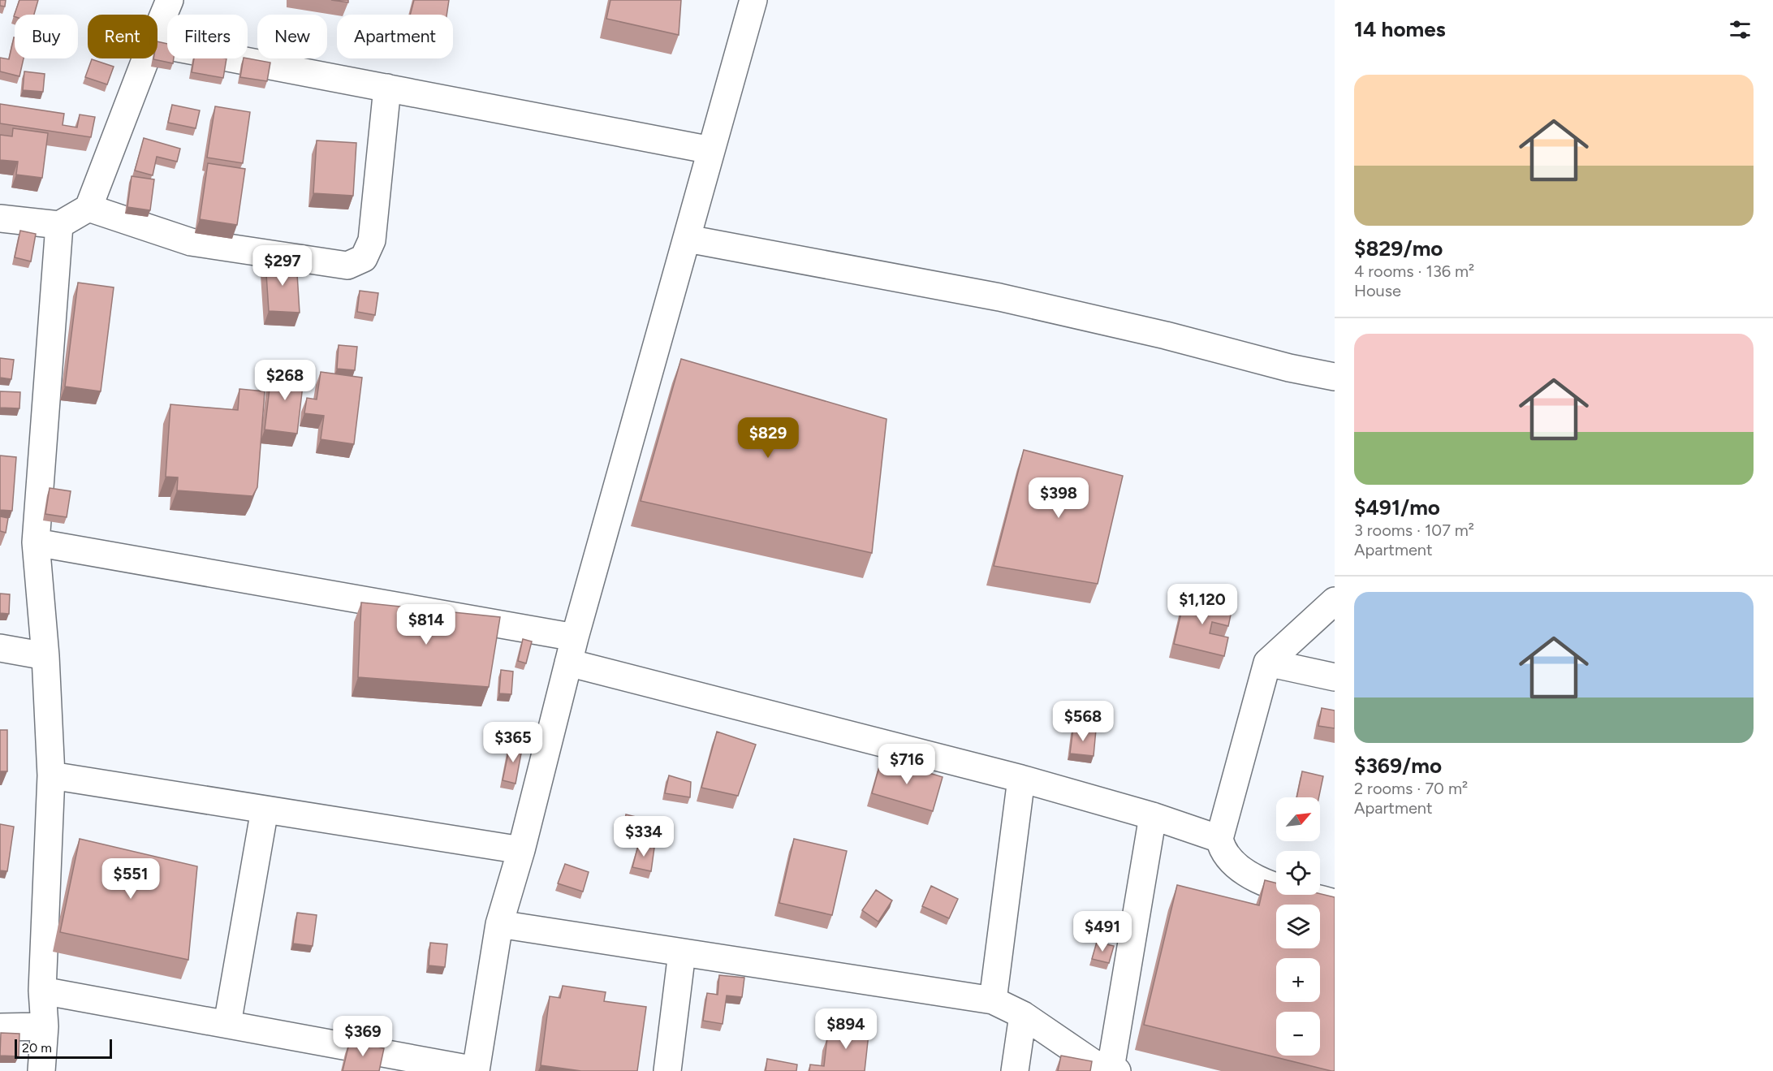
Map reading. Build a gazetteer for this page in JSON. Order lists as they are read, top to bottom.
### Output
{
  "scale_bar": "20 m",
  "north": "top right",
  "page": {
    "heading": "14 homes",
    "chip": [
      "Buy",
      "Rent",
      "Filters",
      "New",
      "Apartment"
    ],
    "list": [
      {
        "name": "$829/mo",
        "note": "4 rooms · 136 m² · House"
      },
      {
        "name": "$491/mo",
        "note": "3 rooms · 107 m² · Apartment"
      },
      {
        "name": "$369/mo",
        "note": "2 rooms · 70 m² · Apartment"
      }
    ],
    "price": [
      "$297",
      "$268",
      "$829",
      "$398",
      "$1,120",
      "$814",
      "$568",
      "$365",
      "$716",
      "$334",
      "$551",
      "$491",
      "$894",
      "$369"
    ],
    "map_buttons": ["+", "−"],
    "scale": "20 m"
  }
}
